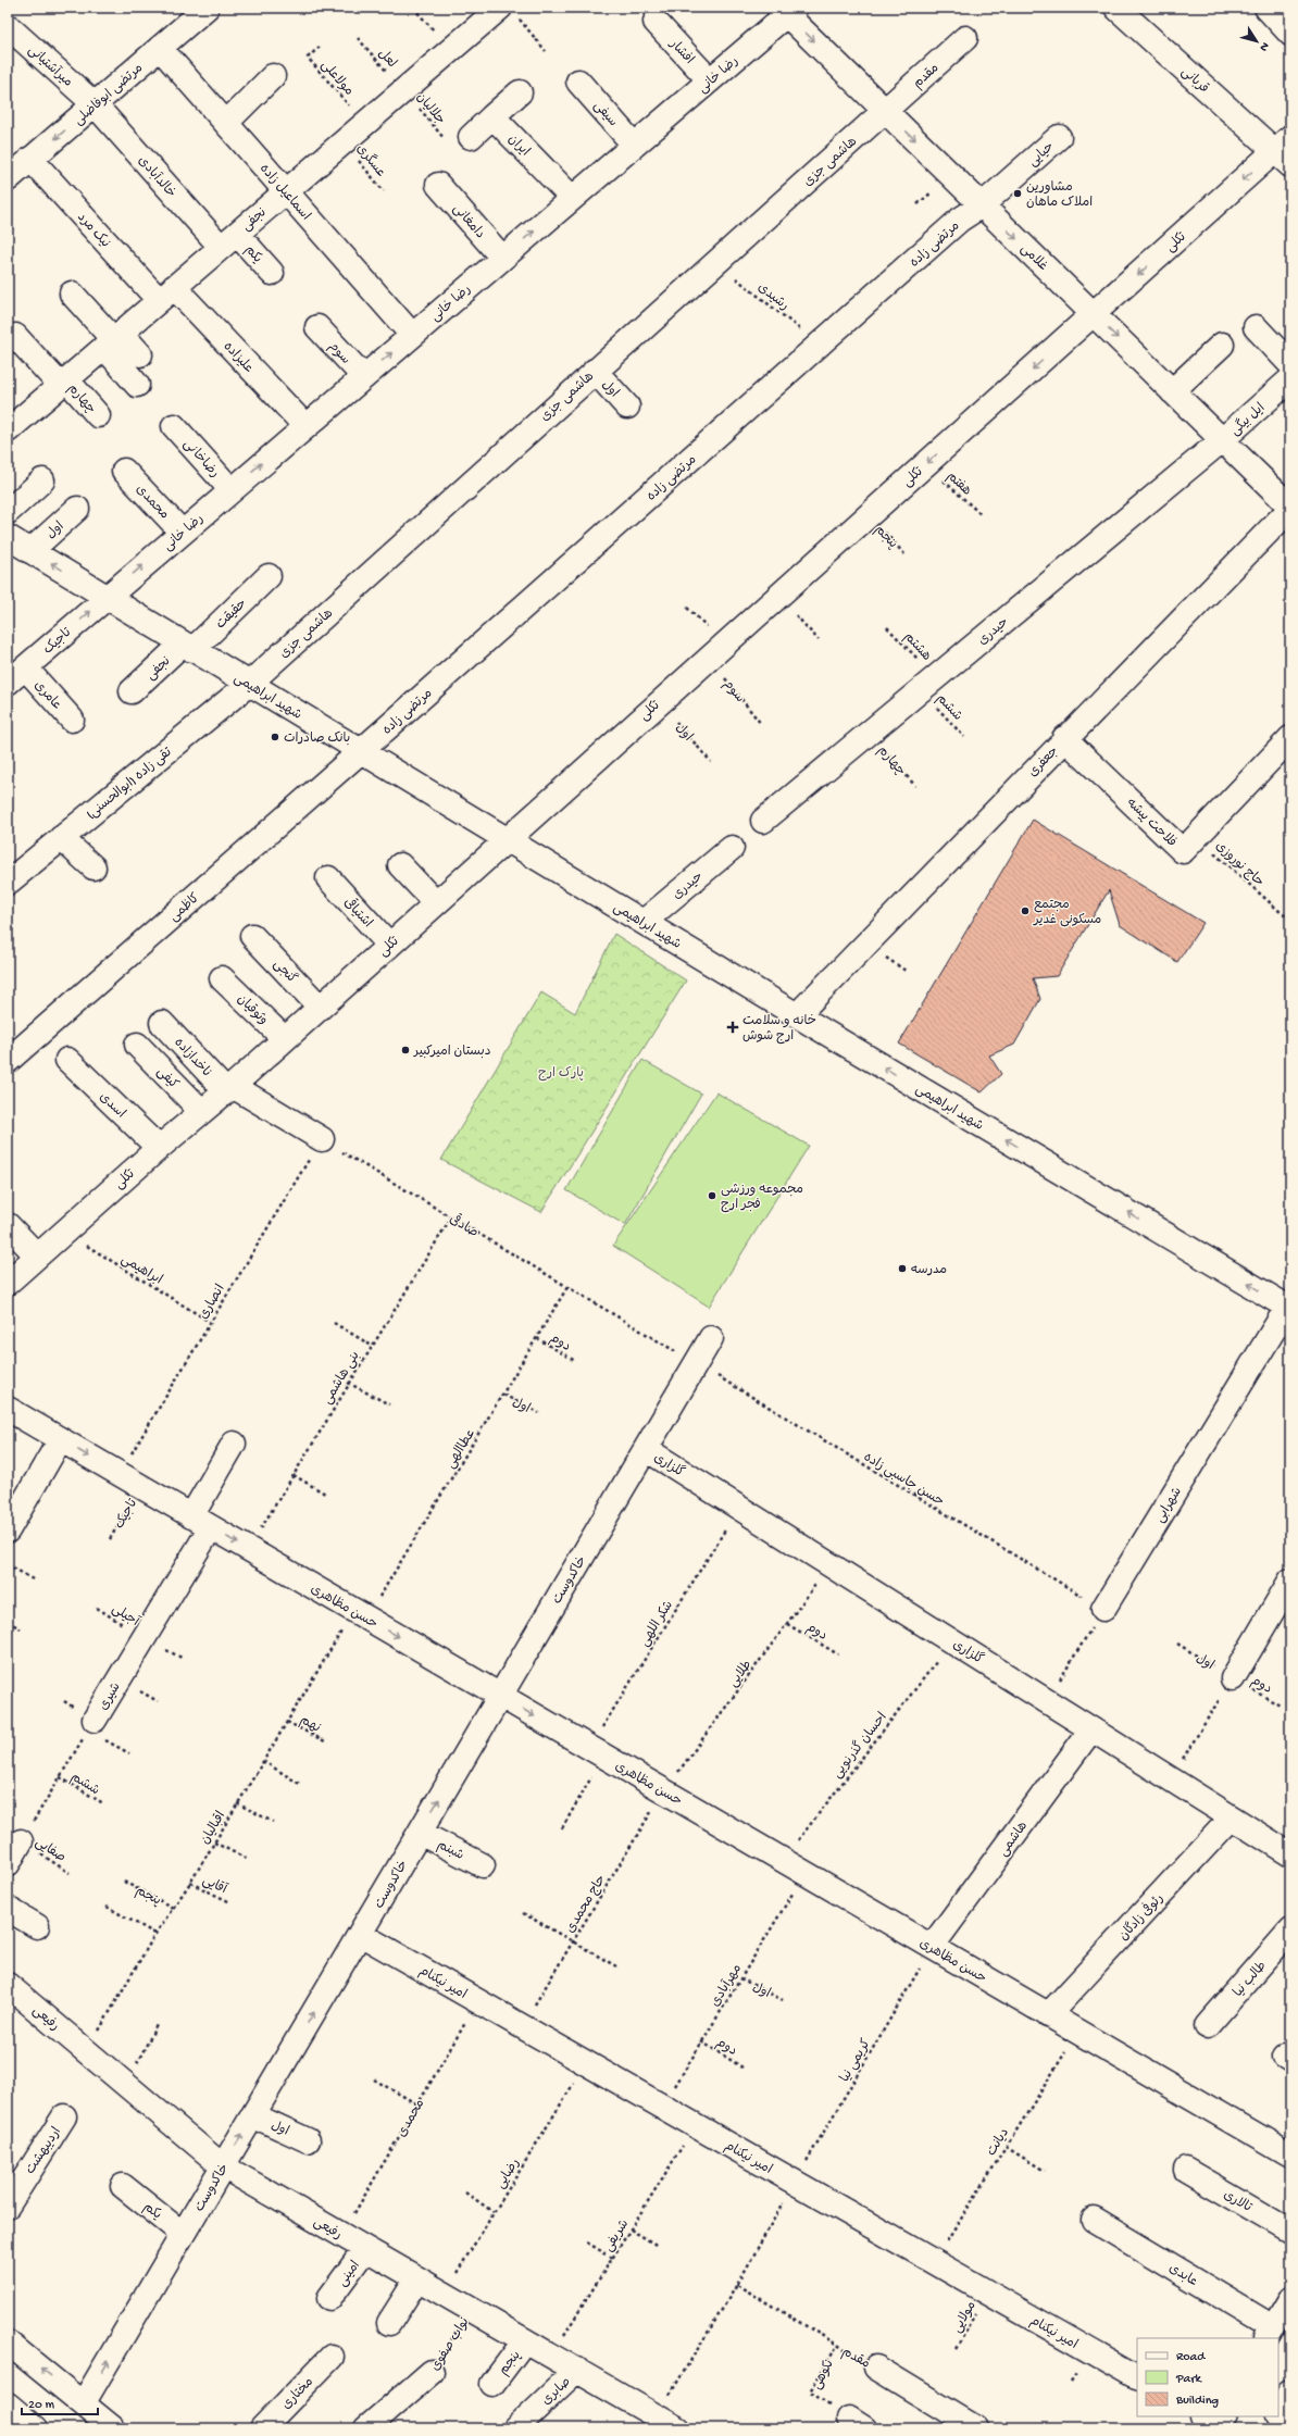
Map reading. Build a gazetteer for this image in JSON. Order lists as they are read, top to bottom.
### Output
{
  "streets": {
    "street": [
      "افشار",
      "میرآشتیانی",
      "رضا خانی",
      "مقدم",
      "قربانی",
      "مرتضی ابوفاضلی",
      "سیفی",
      "ایران",
      "حیایی",
      "هاشمی جزی",
      "خالدآبادی",
      "اسماعیل زاده",
      "نجفی",
      "دامغانی",
      "نیک مرد",
      "تکلی",
      "مرتضی زاده",
      "یکم",
      "غلامی",
      "سوم",
      "علیزاده",
      "اول",
      "چهارم",
      "ایل بیگی",
      "رضاخانی",
      "محمدی",
      "پنجم",
      "حقیقت",
      "حیدری",
      "تاجیک",
      "عامری",
      "شهید ابراهیمی",
      "جعفری",
      "تقی زاده (ابوالحسنی)",
      "فلاحت پیشه",
      "کاظمی",
      "اشتیاقی",
      "گنجی",
      "وثوقیان",
      "ناخدازاده",
      "کیفی",
      "اسدی",
      "گلزاری",
      "شهرابی",
      "خاکدوست",
      "حسن مظاهری",
      "شیری",
      "هاشمی",
      "شبنم",
      "رئوفی زادگان",
      "طالب نیا",
      "امیر نیکنام",
      "رفیعی",
      "اردیبهشت",
      "تالاری",
      "امینی",
      "عابدی",
      "نواب صفوی",
      "صابری",
      "مختاری"
    ],
    "path": [
      "لعل",
      "مولاعلی",
      "جلالیان",
      "عسگری",
      "رشیدی",
      "هفتم",
      "هشتم",
      "ششم",
      "حاج نوروزی",
      "صادقی",
      "ابراهیمی",
      "انصاری",
      "دوم",
      "بنی هاشمی",
      "عطاالهی",
      "حسن جاسبی زاده",
      "آجیلی",
      "شکر اللهی",
      "طلایی",
      "نهم",
      "احسان گذرنویی",
      "اقبالیان",
      "صفایی",
      "آقایی",
      "حاج محمدی",
      "مهرآبادی",
      "کریمی نیا",
      "دیانت",
      "رضایی",
      "شریفی",
      "مولایی",
      "نکوهی"
    ]
  },
  "crossings": [
    ["افشار", "رضا خانی"],
    ["لعل", "جلالیان"],
    ["لعل", "نجفی"],
    ["میرآشتیانی", "مرتضی ابوفاضلی"],
    ["میرآشتیانی", "خالدآبادی"],
    ["رضا خانی", "سیفی"],
    ["رضا خانی", "ایران"],
    ["رضا خانی", "اسماعیل زاده"],
    ["رضا خانی", "دامغانی"],
    ["رضا خانی", "غلامی"],
    ["رضا خانی", "سوم"],
    ["رضا خانی", "علیزاده"],
    ["رضا خانی", "رضاخانی"],
    ["رضا خانی", "محمدی"],
    ["رضا خانی", "تاجیک"],
    ["رضا خانی", "شهید ابراهیمی"],
    ["مقدم", "هاشمی جزی"],
    ["مقدم", "غلامی"],
    ["مقدم", "نکوهی"],
    ["مولاعلی", "نجفی"],
    ["قربانی", "تکلی"],
    ["مرتضی ابوفاضلی", "خالدآبادی"],
    ["مرتضی ابوفاضلی", "اسماعیل زاده"],
    ["مرتضی ابوفاضلی", "نیک مرد"],
    ["جلالیان", "نجفی"],
    ["حیایی", "مرتضی زاده"],
    ["حیایی", "غلامی"],
    ["عسگری", "نجفی"],
    ["هاشمی جزی", "غلامی"],
    ["هاشمی جزی", "رشیدی"],
    ["هاشمی جزی", "اول"],
    ["هاشمی جزی", "شهید ابراهیمی"],
    ["هاشمی جزی", "تقی زاده (ابوالحسنی)"],
    ["خالدآبادی", "نجفی"],
    ["خالدآبادی", "یکم"],
    ["اسماعیل زاده", "نجفی"],
    ["نجفی", "نیک مرد"],
    ["نجفی", "یکم"],
    ["نجفی", "علیزاده"],
    ["نجفی", "چهارم"],
    ["نجفی", "حقیقت"],
    ["نجفی", "شهید ابراهیمی"],
    ["نیک مرد", "علیزاده"],
    ["تکلی", "غلامی"],
    ["تکلی", "سوم"],
    ["تکلی", "اول"],
    ["تکلی", "هفتم"],
    ["تکلی", "پنجم"],
    ["تکلی", "شهید ابراهیمی"],
    ["تکلی", "اشتیاقی"],
    ["تکلی", "گنجی"],
    ["تکلی", "وثوقیان"],
    ["تکلی", "ناخدازاده"],
    ["تکلی", "کیفی"],
    ["تکلی", "اسدی"],
    ["تکلی", "ابراهیمی"],
    ["مرتضی زاده", "غلامی"],
    ["مرتضی زاده", "رشیدی"],
    ["مرتضی زاده", "شهید ابراهیمی"],
    ["مرتضی زاده", "کاظمی"],
    ["یکم", "خاکدوست"],
    ["غلامی", "ایل بیگی"],
    ["غلامی", "حیدری"],
    ["غلامی", "جعفری"],
    ["اول", "شهید ابراهیمی"],
    ["اول", "دوم"],
    ["اول", "عطاالهی"],
    ["اول", "خاکدوست"],
    ["اول", "مهرآبادی"],
    ["چهارم", "حیدری"],
    ["ایل بیگی", "حیدری"],
    ["محمدی", "امیر نیکنام"],
    ["محمدی", "رفیعی"],
    ["پنجم", "اقبالیان"],
    ["پنجم", "رفیعی"],
    ["حقیقت", "شهید ابراهیمی"],
    ["حیدری", "هشتم"],
    ["حیدری", "شهید ابراهیمی"],
    ["حیدری", "ششم"],
    ["تاجیک", "عامری"],
    ["تاجیک", "شهید ابراهیمی"],
    ["تاجیک", "حسن مظاهری"],
    ["هشتم", "ششم"],
    ["شهید ابراهیمی", "جعفری"],
    ["شهید ابراهیمی", "تقی زاده (ابوالحسنی)"],
    ["شهید ابراهیمی", "کاظمی"],
    ["شهید ابراهیمی", "شهرابی"],
    ["ششم", "شیری"],
    ["جعفری", "فلاحت پیشه"],
    ["فلاحت پیشه", "حاج نوروزی"],
    ["صادقی", "انصاری"],
    ["صادقی", "بنی هاشمی"],
    ["صادقی", "عطاالهی"],
    ["صادقی", "حسن جاسبی زاده"],
    ["صادقی", "خاکدوست"],
    ["ابراهیمی", "انصاری"],
    ["انصاری", "حسن مظاهری"],
    ["دوم", "عطاالهی"],
    ["دوم", "طلایی"],
    ["دوم", "مهرآبادی"],
    ["بنی هاشمی", "حسن مظاهری"],
    ["عطاالهی", "حسن مظاهری"],
    ["عطاالهی", "اقبالیان"],
    ["گلزاری", "خاکدوست"],
    ["گلزاری", "شکر اللهی"],
    ["گلزاری", "طلایی"],
    ["گلزاری", "احسان گذرنویی"],
    ["گلزاری", "هاشمی"],
    ["گلزاری", "رئوفی زادگان"],
    ["حسن جاسبی زاده", "شهرابی"],
    ["حسن جاسبی زاده", "خاکدوست"],
    ["خاکدوست", "حسن مظاهری"],
    ["خاکدوست", "شبنم"],
    ["خاکدوست", "امیر نیکنام"],
    ["خاکدوست", "رفیعی"],
    ["حسن مظاهری", "شکر اللهی"],
    ["حسن مظاهری", "طلایی"],
    ["حسن مظاهری", "شیری"],
    ["حسن مظاهری", "احسان گذرنویی"],
    ["حسن مظاهری", "اقبالیان"],
    ["حسن مظاهری", "هاشمی"],
    ["حسن مظاهری", "حاج محمدی"],
    ["حسن مظاهری", "رئوفی زادگان"],
    ["حسن مظاهری", "مهرآبادی"],
    ["حسن مظاهری", "کریمی نیا"],
    ["حسن مظاهری", "دیانت"],
    ["آجیلی", "شیری"],
    ["طلایی", "حاج محمدی"],
    ["شیری", "صفایی"],
    ["نهم", "اقبالیان"],
    ["اقبالیان", "آقایی"],
    ["اقبالیان", "رفیعی"],
    ["هاشمی", "کریمی نیا"],
    ["حاج محمدی", "امیر نیکنام"],
    ["امیر نیکنام", "مهرآبادی"],
    ["امیر نیکنام", "کریمی نیا"],
    ["امیر نیکنام", "دیانت"],
    ["امیر نیکنام", "رضایی"],
    ["امیر نیکنام", "شریفی"],
    ["امیر نیکنام", "مولایی"],
    ["رفیعی", "رضایی"],
    ["رفیعی", "شریفی"],
    ["رفیعی", "امینی"],
    ["رفیعی", "نواب صفوی"],
    ["رفیعی", "صابری"]
  ],
  "one_way": [
    "رضا خانی",
    "غلامی",
    "تاجیک",
    "شهید ابراهیمی",
    "خاکدوست"
  ],
  "parks": ["پارک ارج"],
  "places": {
    "other": [
      "مشاورین املاک ماهان",
      "بانک صادرات",
      "مجتمع مسکونی غدیر",
      "دبستان امیرکبیر",
      "مجموعه ورزشی فجر ارج",
      "مدرسه"
    ],
    "health": ["خانه و سلامت ارج شوش"]
  },
  "legend": ["Road", "Park", "Building"],
  "scale_bar": "20 m",
  "north": "bottom right"
}
